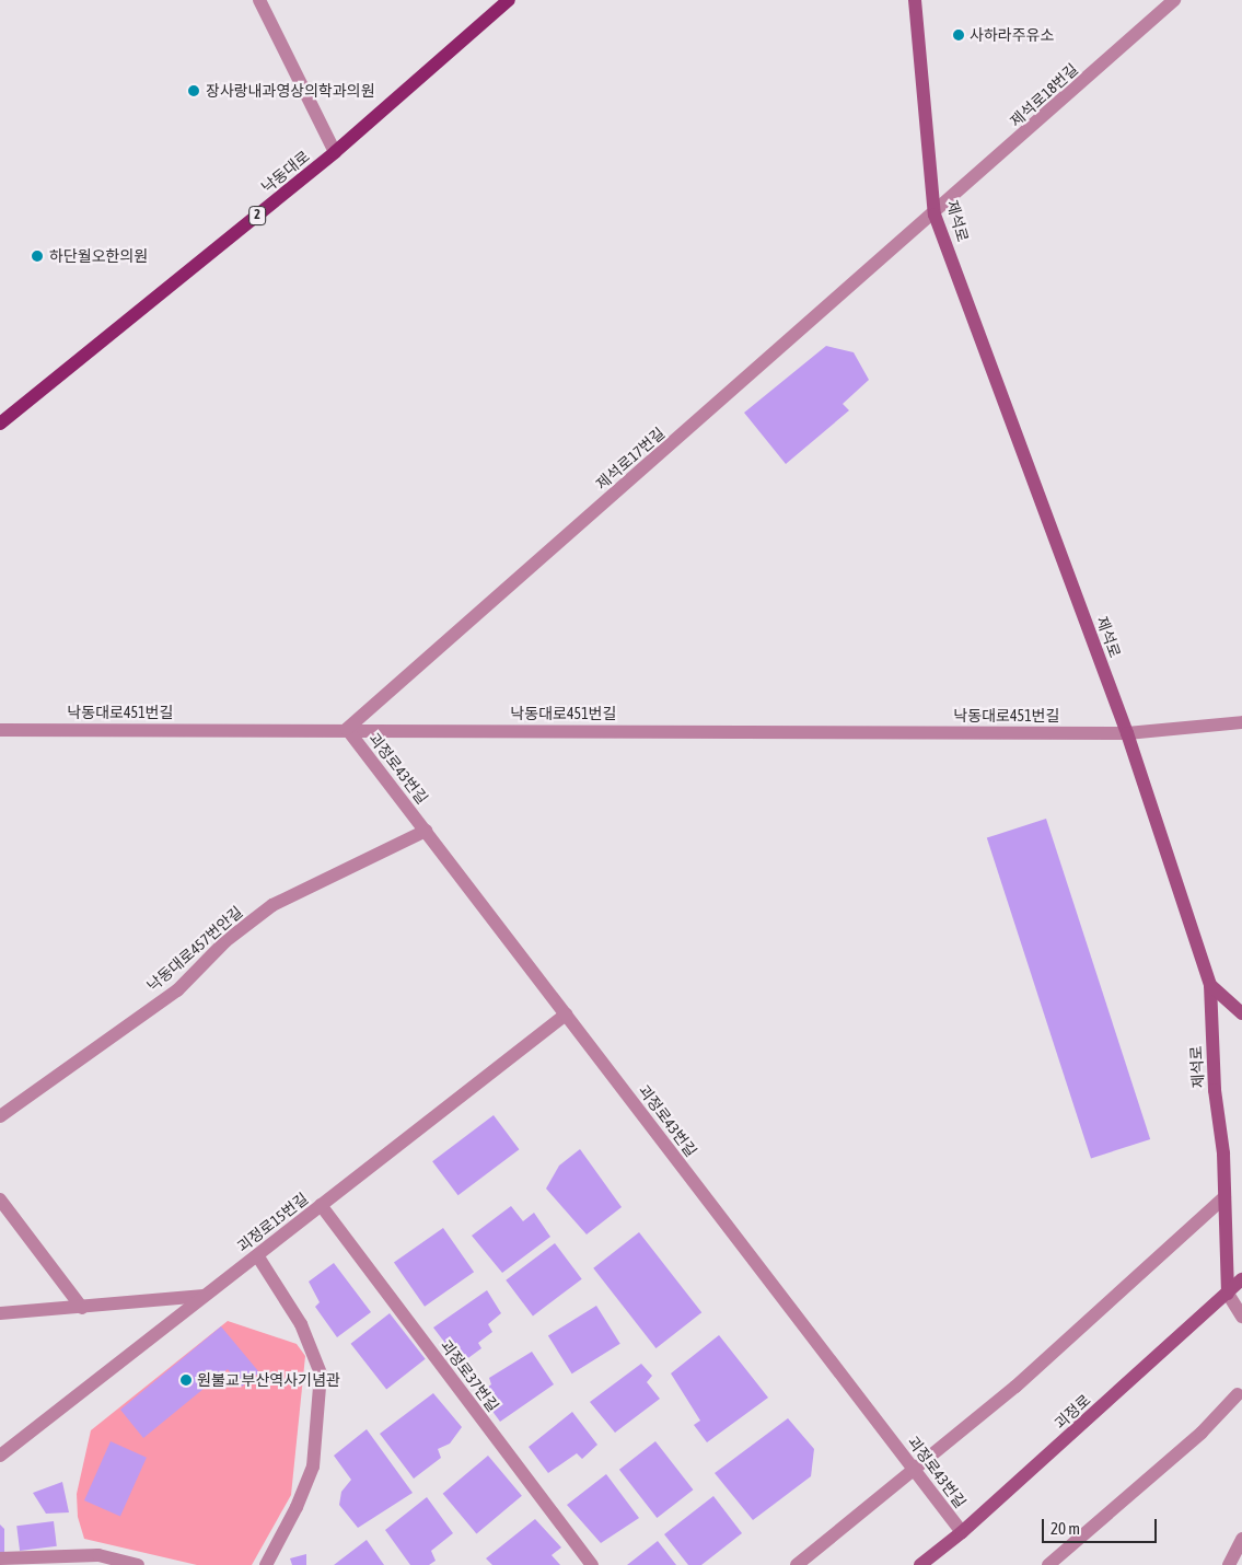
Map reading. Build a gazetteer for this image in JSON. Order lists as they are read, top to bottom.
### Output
{
  "streets": {
    "main road": [
      "낙동대로",
      "2",
      "제석로",
      "괴정로"
    ],
    "street": [
      "제석로18번길",
      "제석로17번길",
      "낙동대로451번길",
      "괴정로43번길",
      "낙동대로457번안길",
      "괴정로15번길",
      "괴정로37번길"
    ]
  },
  "crossings": [
    ["제석로18번길", "제석로"],
    ["제석로18번길", "제석로17번길"],
    ["제석로", "제석로17번길"],
    ["제석로", "낙동대로451번길"],
    ["제석로", "괴정로"],
    ["제석로17번길", "낙동대로451번길"],
    ["제석로17번길", "괴정로43번길"],
    ["낙동대로451번길", "괴정로43번길"],
    ["괴정로43번길", "낙동대로457번안길"],
    ["괴정로43번길", "괴정로15번길"],
    ["괴정로43번길", "괴정로"],
    ["괴정로15번길", "괴정로37번길"]
  ],
  "places": [
    "사하라주유소",
    "장사랑내과영상의학과의원",
    "하단월오한의원",
    "원불교 부산역사기념관"
  ],
  "scale_bar": "20 m"
}
